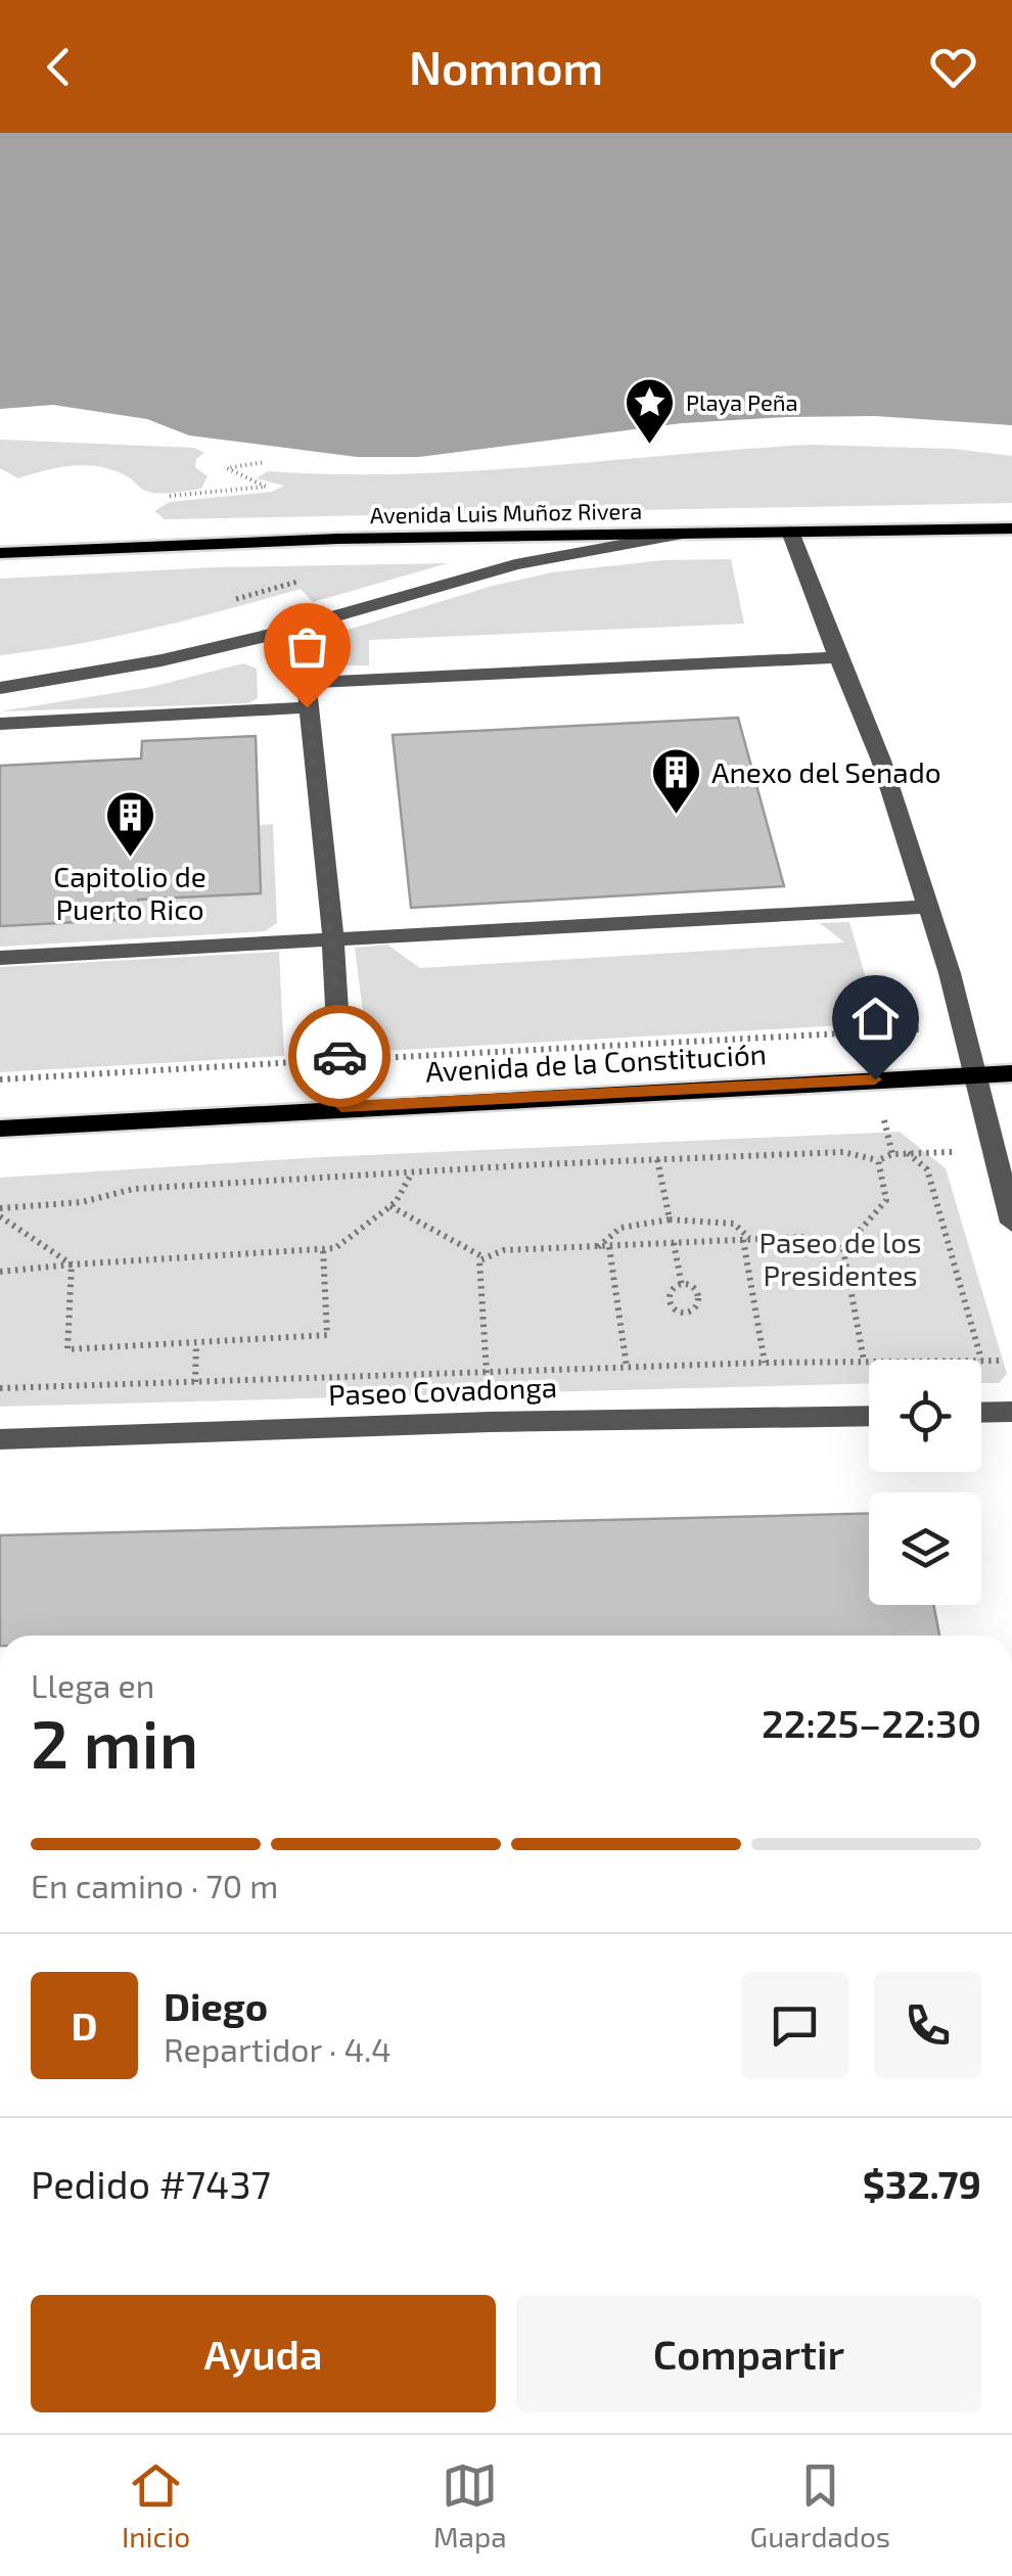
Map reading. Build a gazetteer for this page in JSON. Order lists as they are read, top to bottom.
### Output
{
  "streets": {
    "main road": ["Avenida Luis Muñoz Rivera", "Avenida de la Constitución"],
    "street": ["Paseo Covadonga"]
  },
  "parks": ["Paseo de los Presidentes"],
  "places": {
    "place": ["Playa Peña"],
    "building": ["Anexo del Senado", "Capitolio de Puerto Rico"]
  },
  "page": {
    "header": "Nomnom",
    "heading": ["2 min", "Llega en", "22:25–22:30"],
    "panel": [
      "Diego",
      "Repartidor · 4.4",
      "Pedido #7437",
      "$32.79"
    ],
    "bar": "En camino · 70 m",
    "round": "D",
    "buttons": ["Ayuda", "Compartir"],
    "tabs": ["Inicio", "Mapa", "Guardados"]
  }
}
